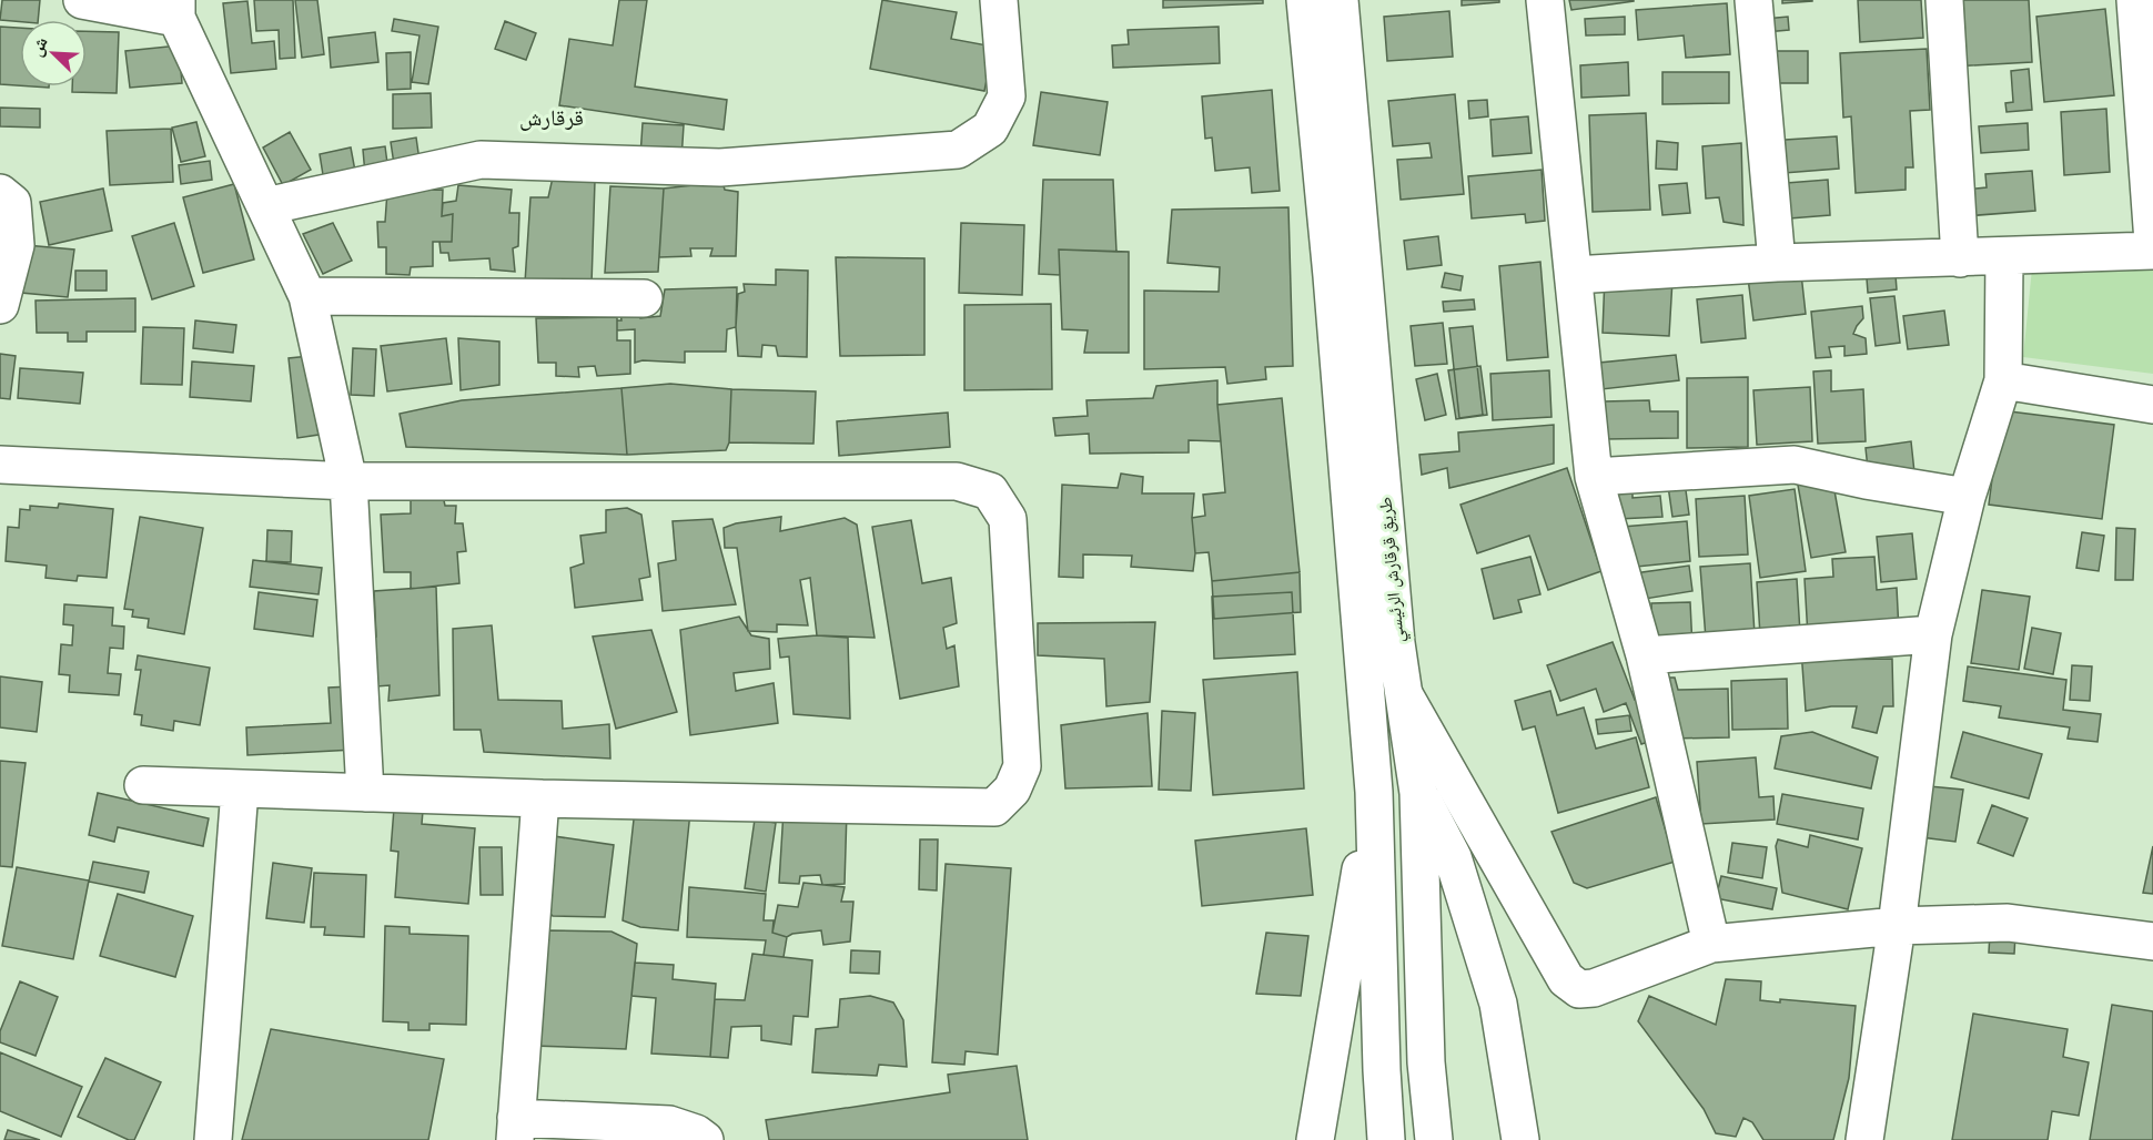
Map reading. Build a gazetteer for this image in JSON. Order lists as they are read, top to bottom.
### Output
{
  "streets": {
    "street": ["طريق قرقارش الرئيسي"]
  },
  "districts": ["قرقارش"],
  "north": "top left"
}
